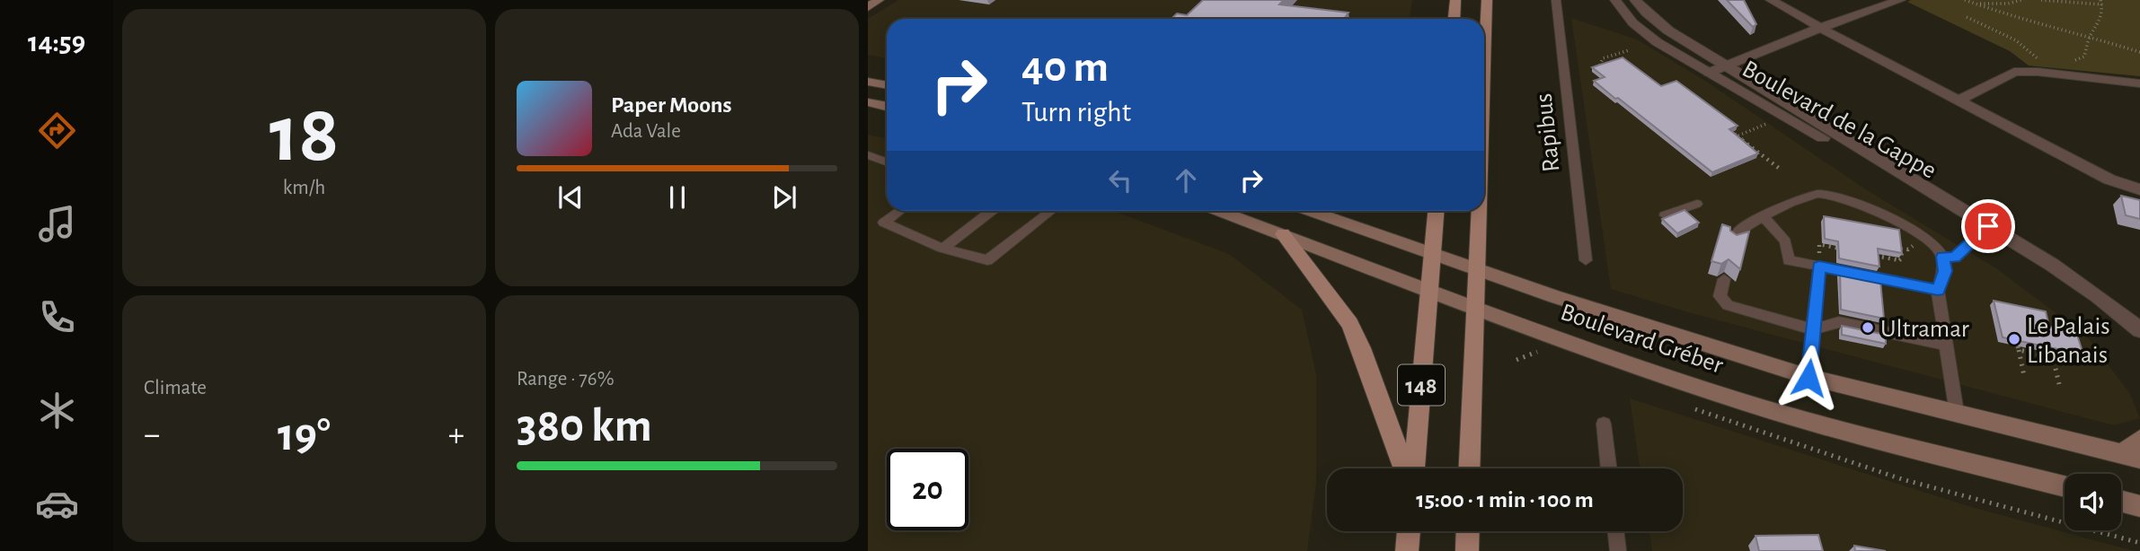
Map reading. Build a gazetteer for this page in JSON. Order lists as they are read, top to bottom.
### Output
{
  "streets": {
    "main road": ["Boulevard Gréber", "148"],
    "street": ["Boulevard de la Gappe"],
    "lane": ["Rapibus"]
  },
  "crossings": [
    ["Boulevard Gréber", "148"]
  ],
  "places": ["Ultramar", "Le Palais Libanais"],
  "page": {
    "tabs": "14:59",
    "tile": [
      ["18", "km/h"],
      "Climate",
      ["Range · 76%", "380 km"]
    ],
    "turn": ["40 m", "Turn right"],
    "song": ["Paper Moons", "Ada Vale"],
    "heat": ["−", "19°", "+"],
    "limit": "20",
    "trip": "15:00 · 1 min · 100 m"
  }
}
